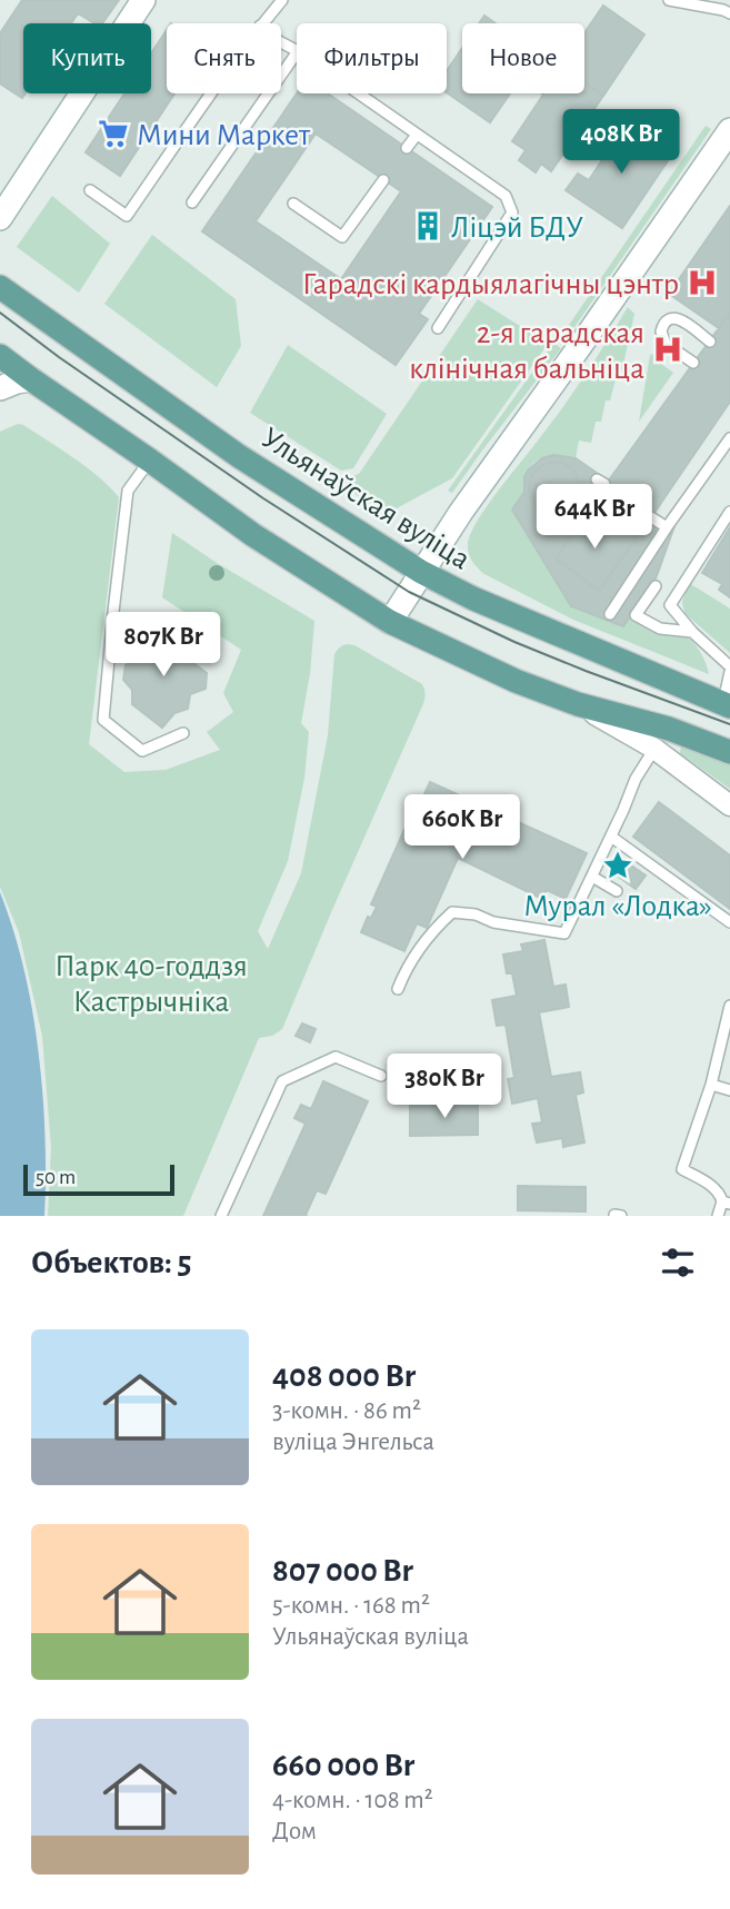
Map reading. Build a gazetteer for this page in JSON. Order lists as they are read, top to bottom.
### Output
{
  "streets": {
    "main road": ["Ульянаўская вуліца"]
  },
  "parks": ["Парк 40-годдзя Кастрычніка"],
  "places": {
    "supermarket": ["Мини Маркет"],
    "building": ["Ліцэй БДУ"],
    "hospital": ["Гарадскі кардыялагічны цэнтр", "2-я гарадская клінічная бальніца"],
    "place": ["Мурал «Лодка»"]
  },
  "scale_bar": "50 m",
  "page": {
    "chip": [
      "Купить",
      "Снять",
      "Фильтры",
      "Новое"
    ],
    "price": [
      "408K Br",
      "644K Br",
      "807K Br",
      "660K Br",
      "380K Br"
    ],
    "scale": "50 m",
    "heading": "Объектов: 5",
    "list": [
      {
        "name": "408 000 Br",
        "note": "3-комн. · 86 m² · вуліца Энгельса"
      },
      {
        "name": "807 000 Br",
        "note": "5-комн. · 168 m² · Ульянаўская вуліца"
      },
      {
        "name": "660 000 Br",
        "note": "4-комн. · 108 m² · Дом"
      }
    ]
  }
}
